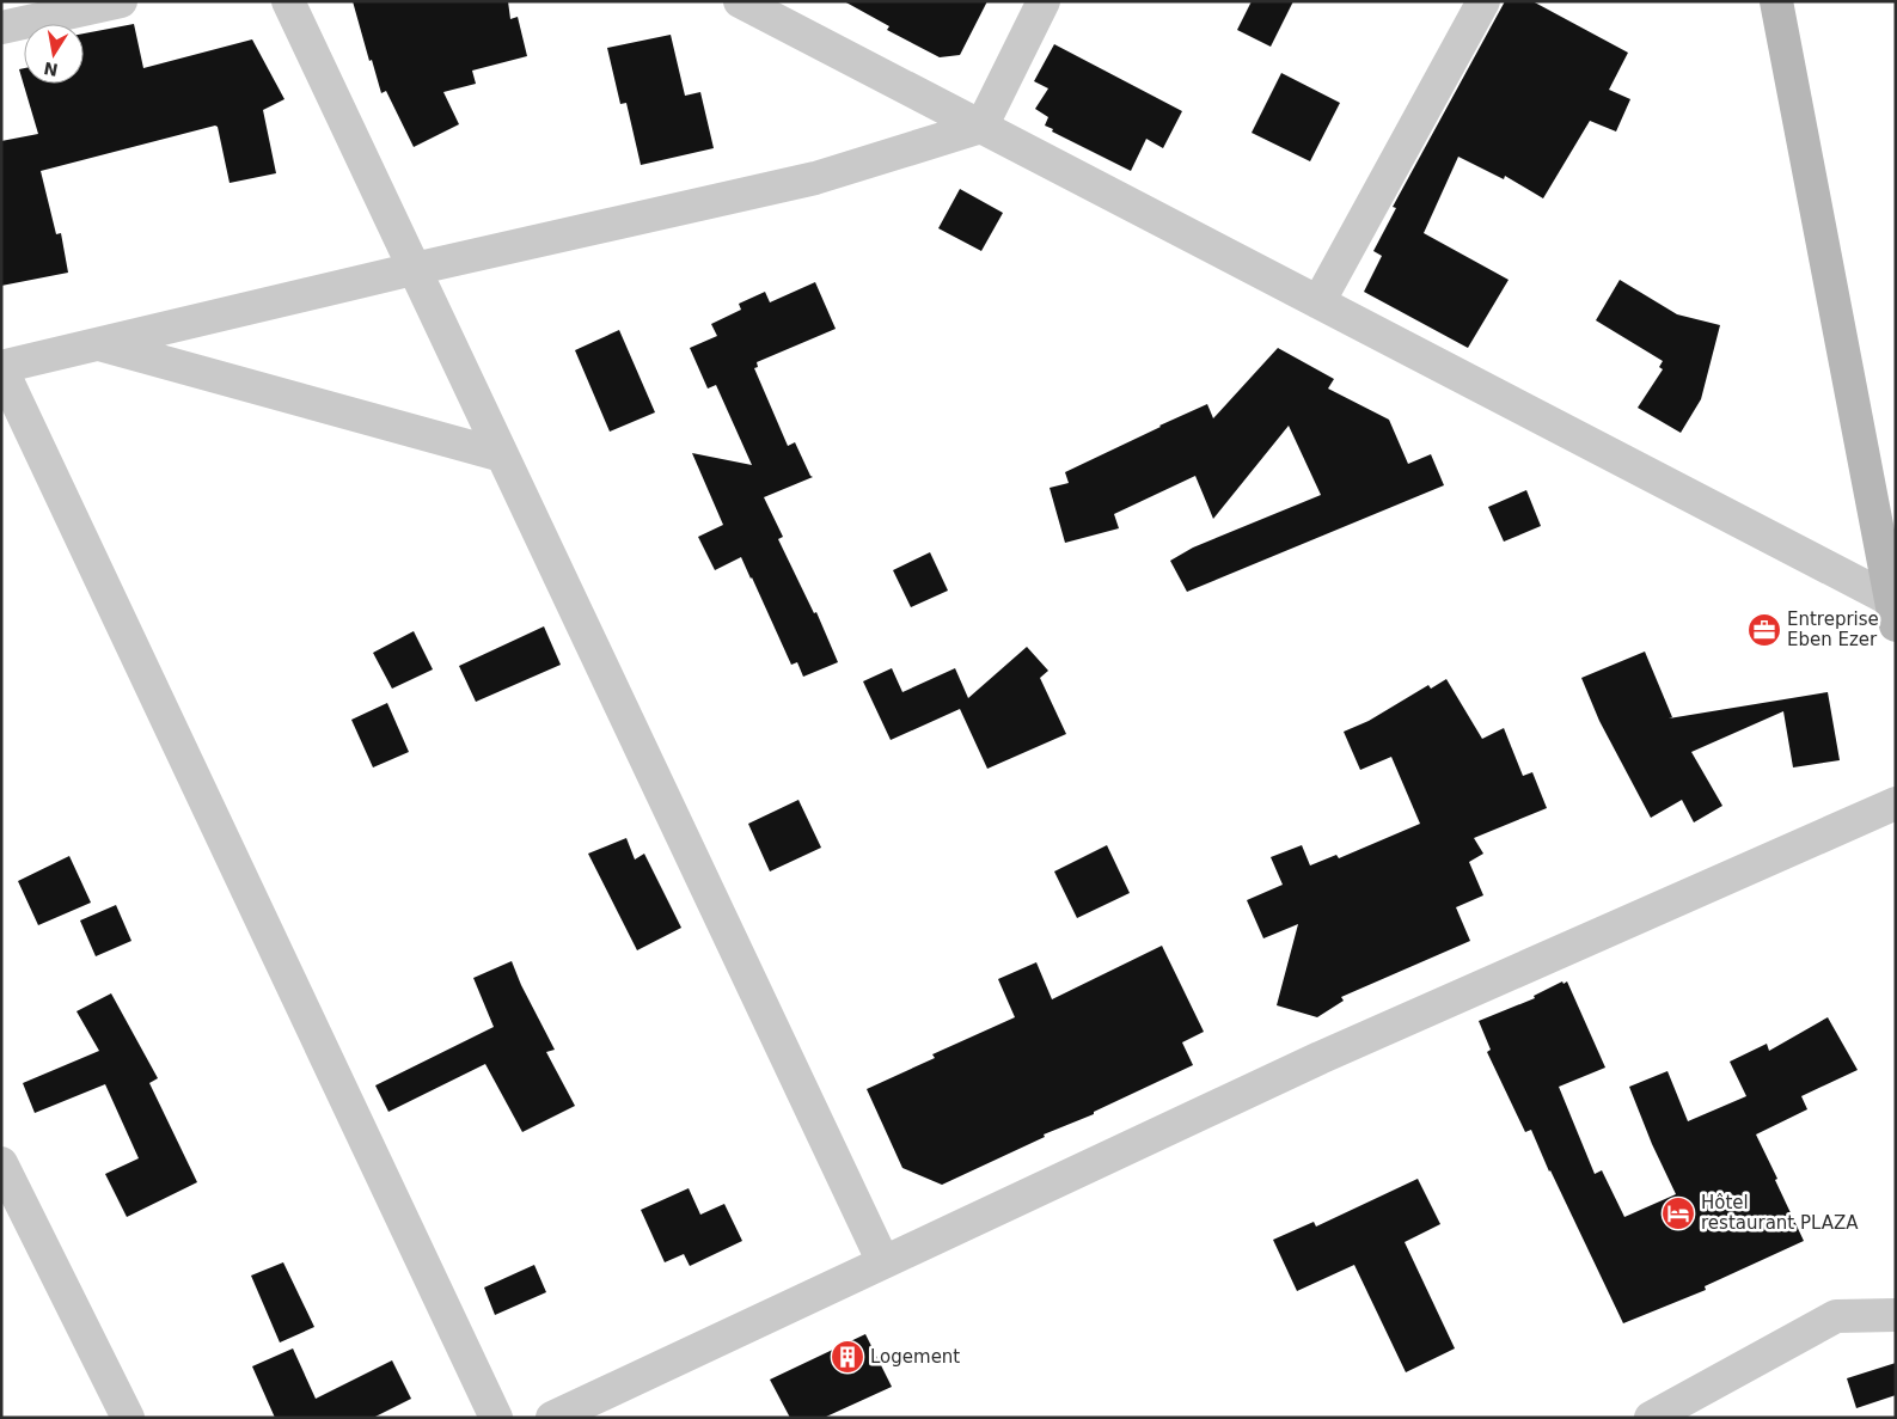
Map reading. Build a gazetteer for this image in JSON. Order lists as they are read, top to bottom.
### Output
{
  "places": {
    "office": ["Entreprise Eben Ezer"],
    "hotel": ["Hôtel restaurant PLAZA"],
    "building": ["Logement"]
  },
  "north": "bottom"
}
